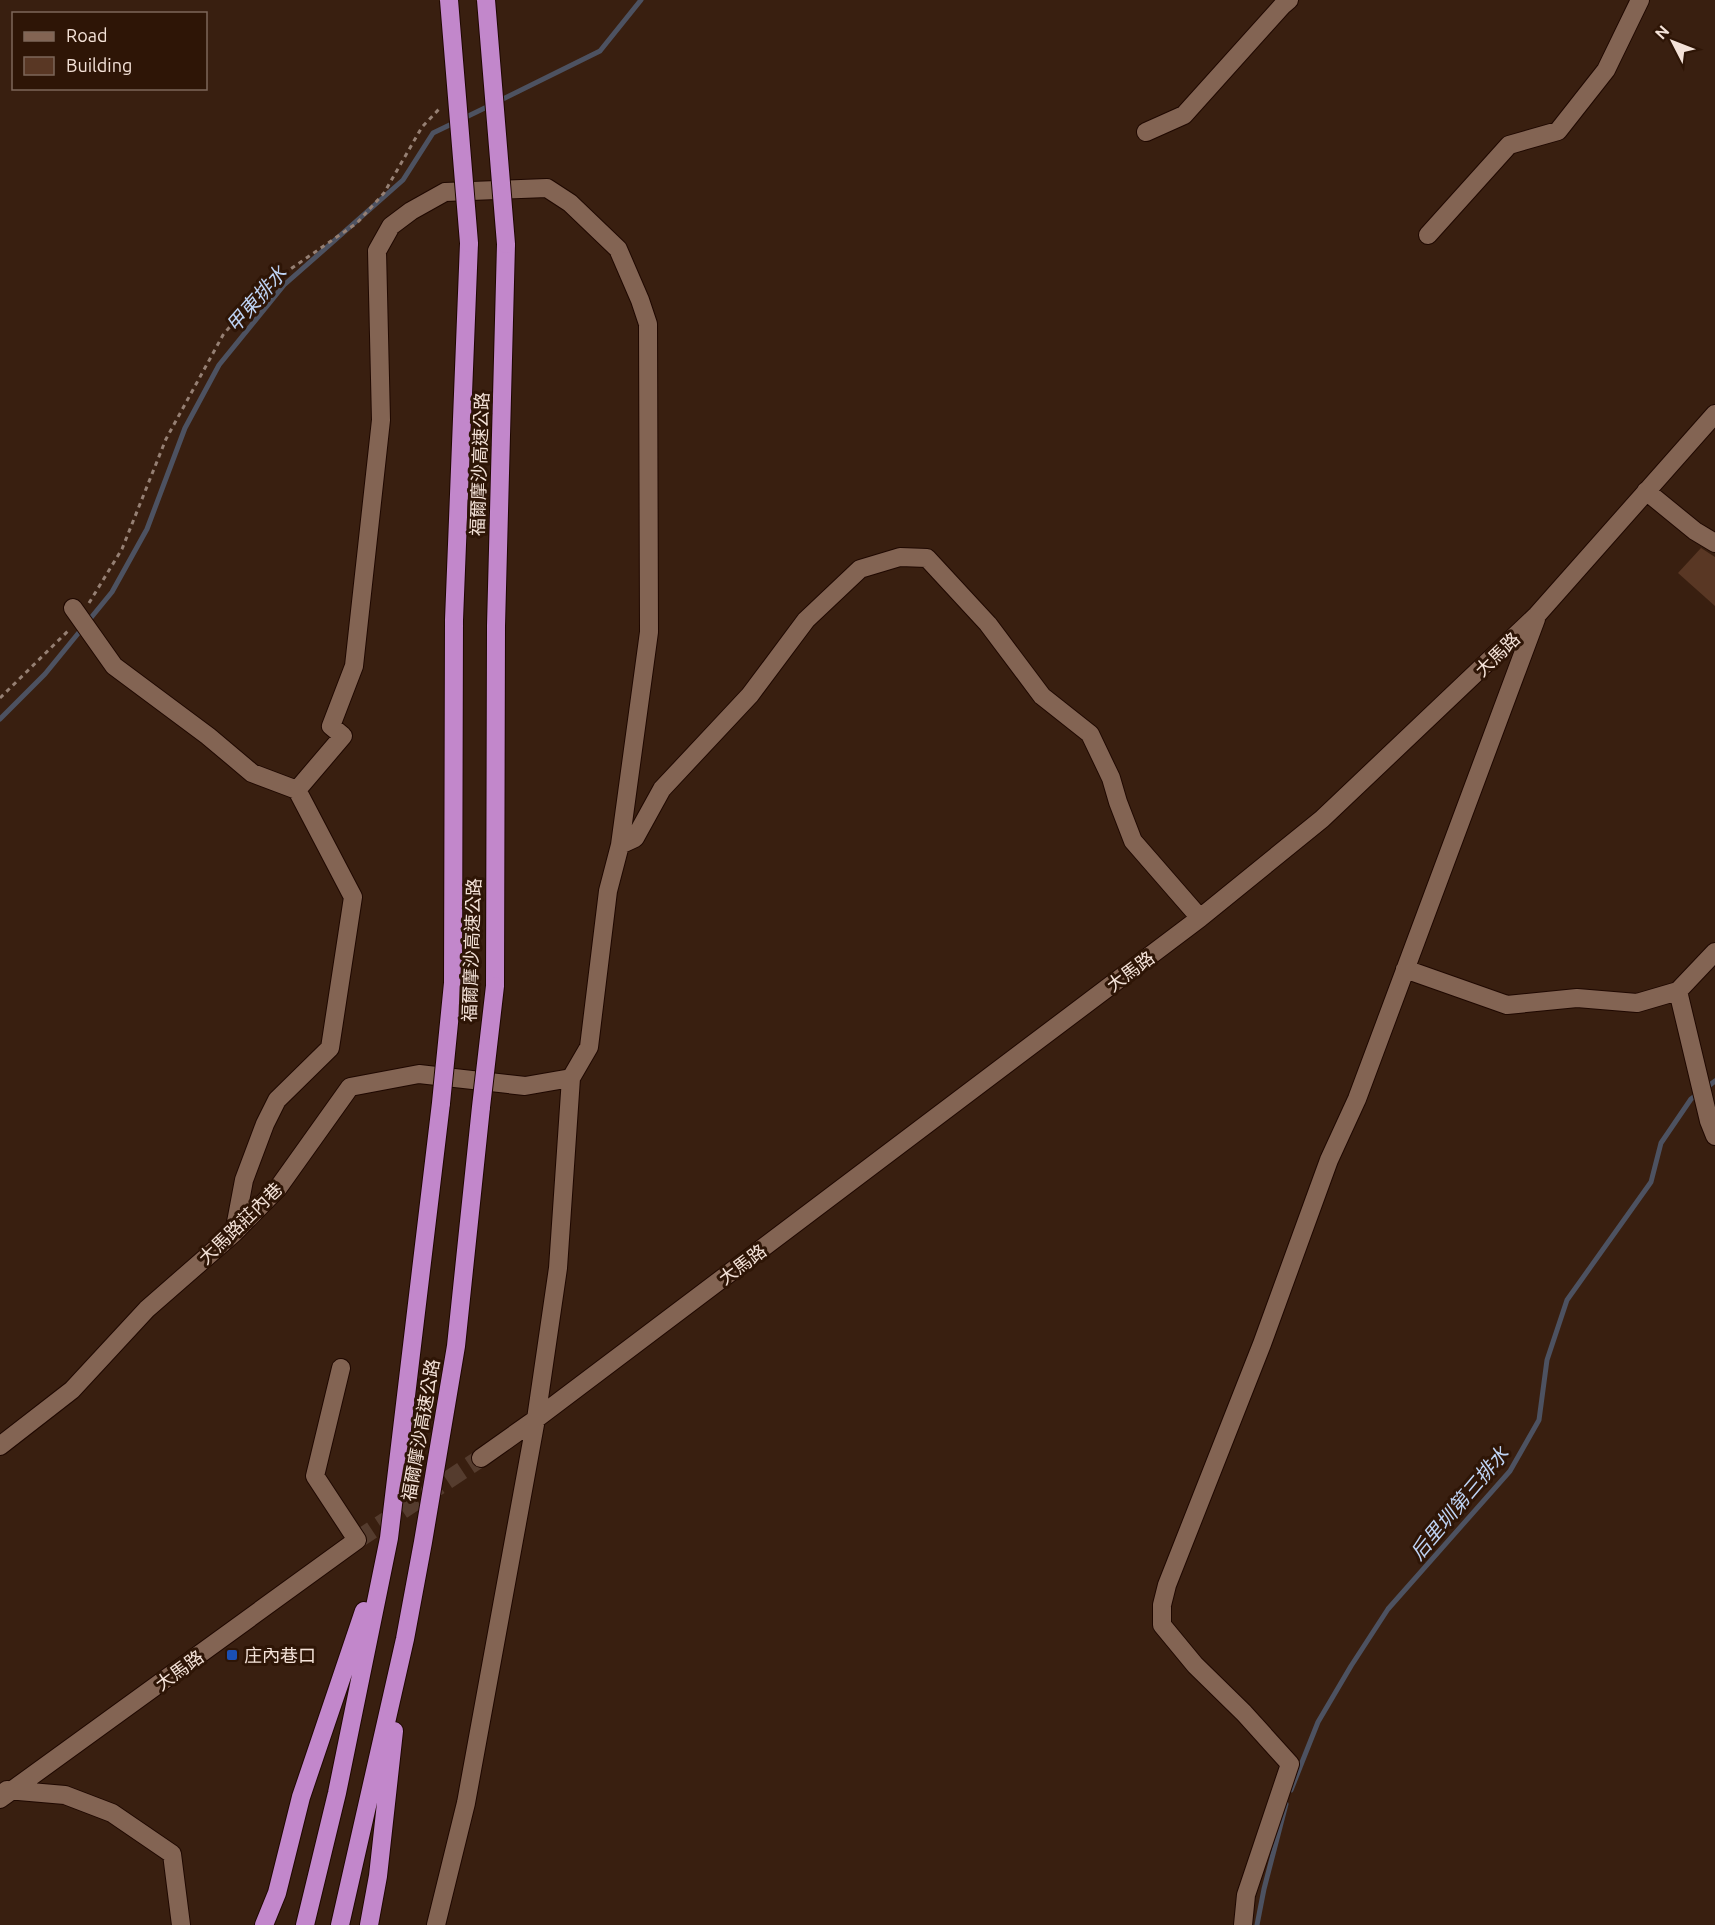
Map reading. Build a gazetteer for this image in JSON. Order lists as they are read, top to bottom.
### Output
{
  "streets": {
    "highway": ["福爾摩沙高速公路"],
    "street": ["大馬路", "大馬路莊內巷"]
  },
  "water": ["甲東排水", "后里圳第三排水"],
  "places": {
    "transit": ["庄內巷口"]
  },
  "legend": ["Road", "Building"],
  "north": "top left"
}
